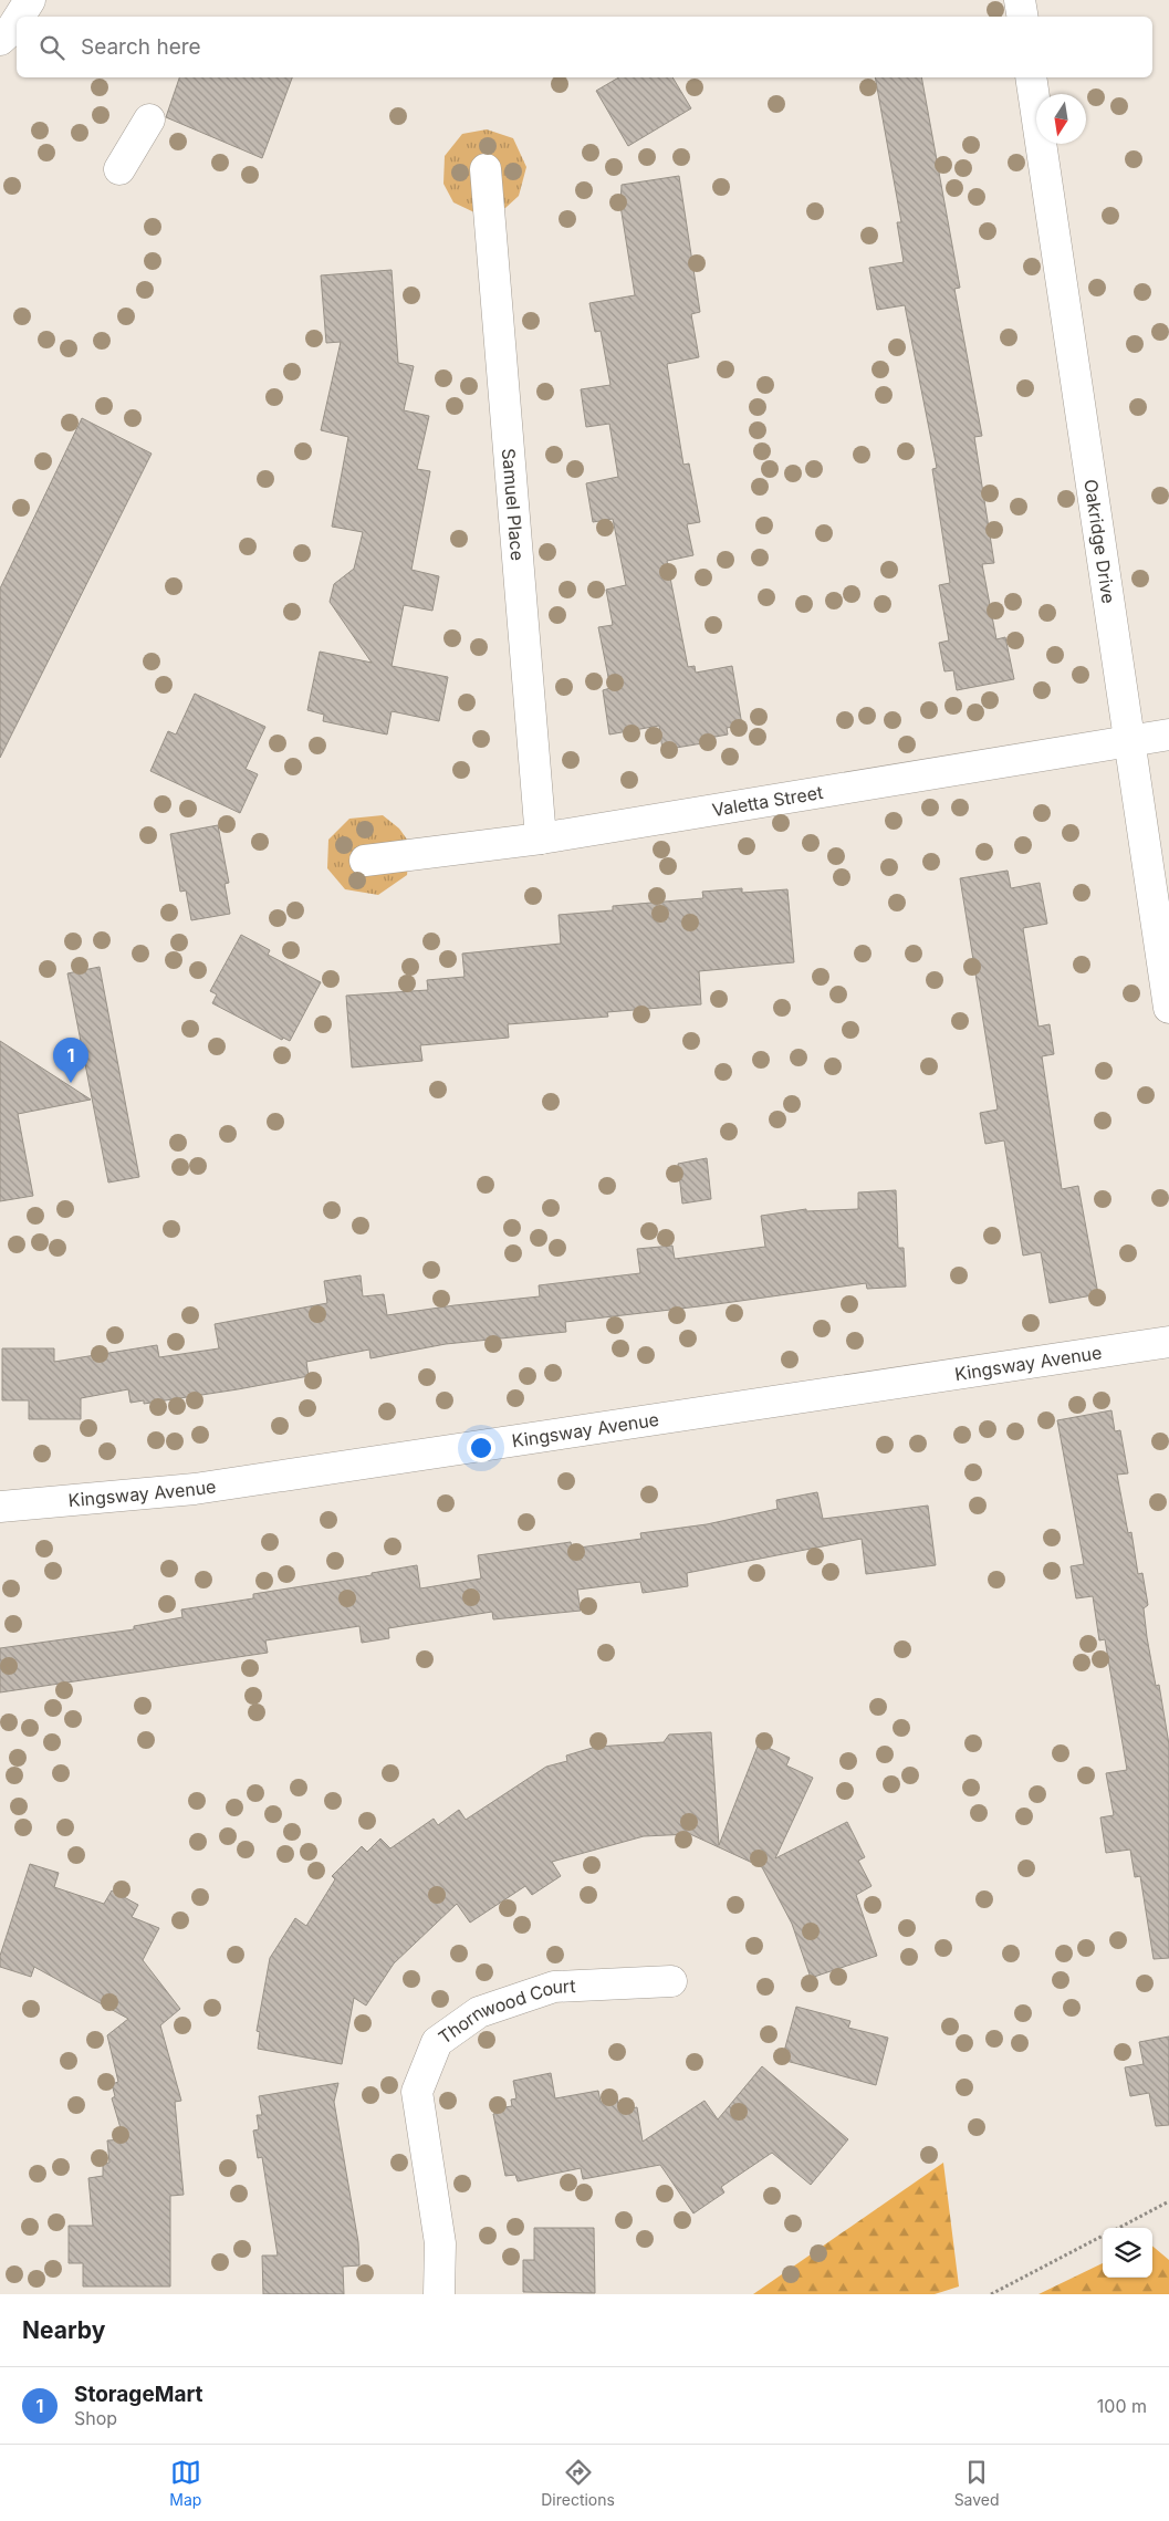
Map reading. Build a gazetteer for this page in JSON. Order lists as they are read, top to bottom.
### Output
{
  "streets": {
    "street": [
      "Samuel Place",
      "Oakridge Drive",
      "Valetta Street",
      "Kingsway Avenue",
      "Thornwood Court"
    ]
  },
  "crossings": [
    ["Samuel Place", "Valetta Street"],
    ["Oakridge Drive", "Valetta Street"]
  ],
  "north": "bottom",
  "page": {
    "search": "Search here",
    "pins": "1",
    "heading": "Nearby",
    "list": [
      {
        "mark": "1",
        "name": "StorageMart",
        "note": "Shop",
        "value": "100 m"
      }
    ],
    "nav": ["Map", "Directions", "Saved"]
  }
}
